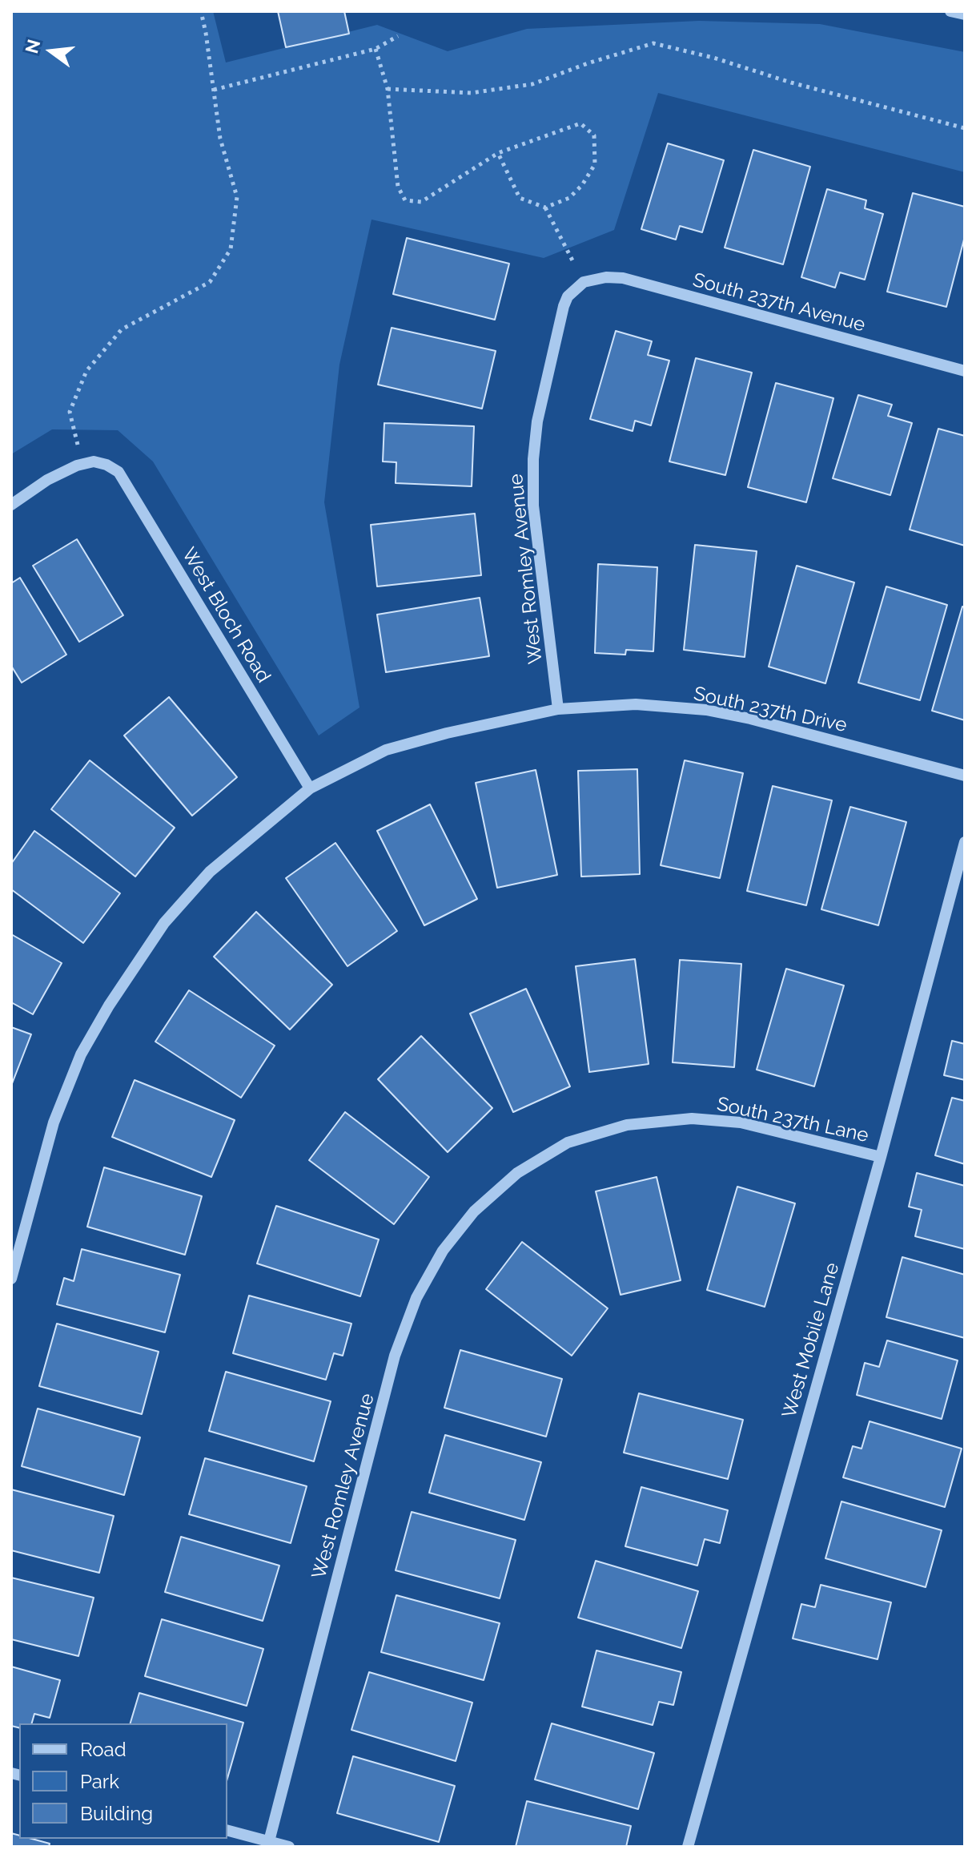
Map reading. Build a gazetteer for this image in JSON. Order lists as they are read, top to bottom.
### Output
{
  "streets": {
    "street": [
      "South 237th Avenue",
      "West Romley Avenue",
      "West Bloch Road",
      "South 237th Drive",
      "South 237th Lane",
      "West Mobile Lane"
    ]
  },
  "crossings": [
    ["South 237th Avenue", "West Romley Avenue"],
    ["West Romley Avenue", "South 237th Drive"],
    ["West Romley Avenue", "South 237th Lane"],
    ["West Bloch Road", "South 237th Drive"],
    ["South 237th Lane", "West Mobile Lane"]
  ],
  "legend": ["Road", "Park", "Building"],
  "north": "left"
}
